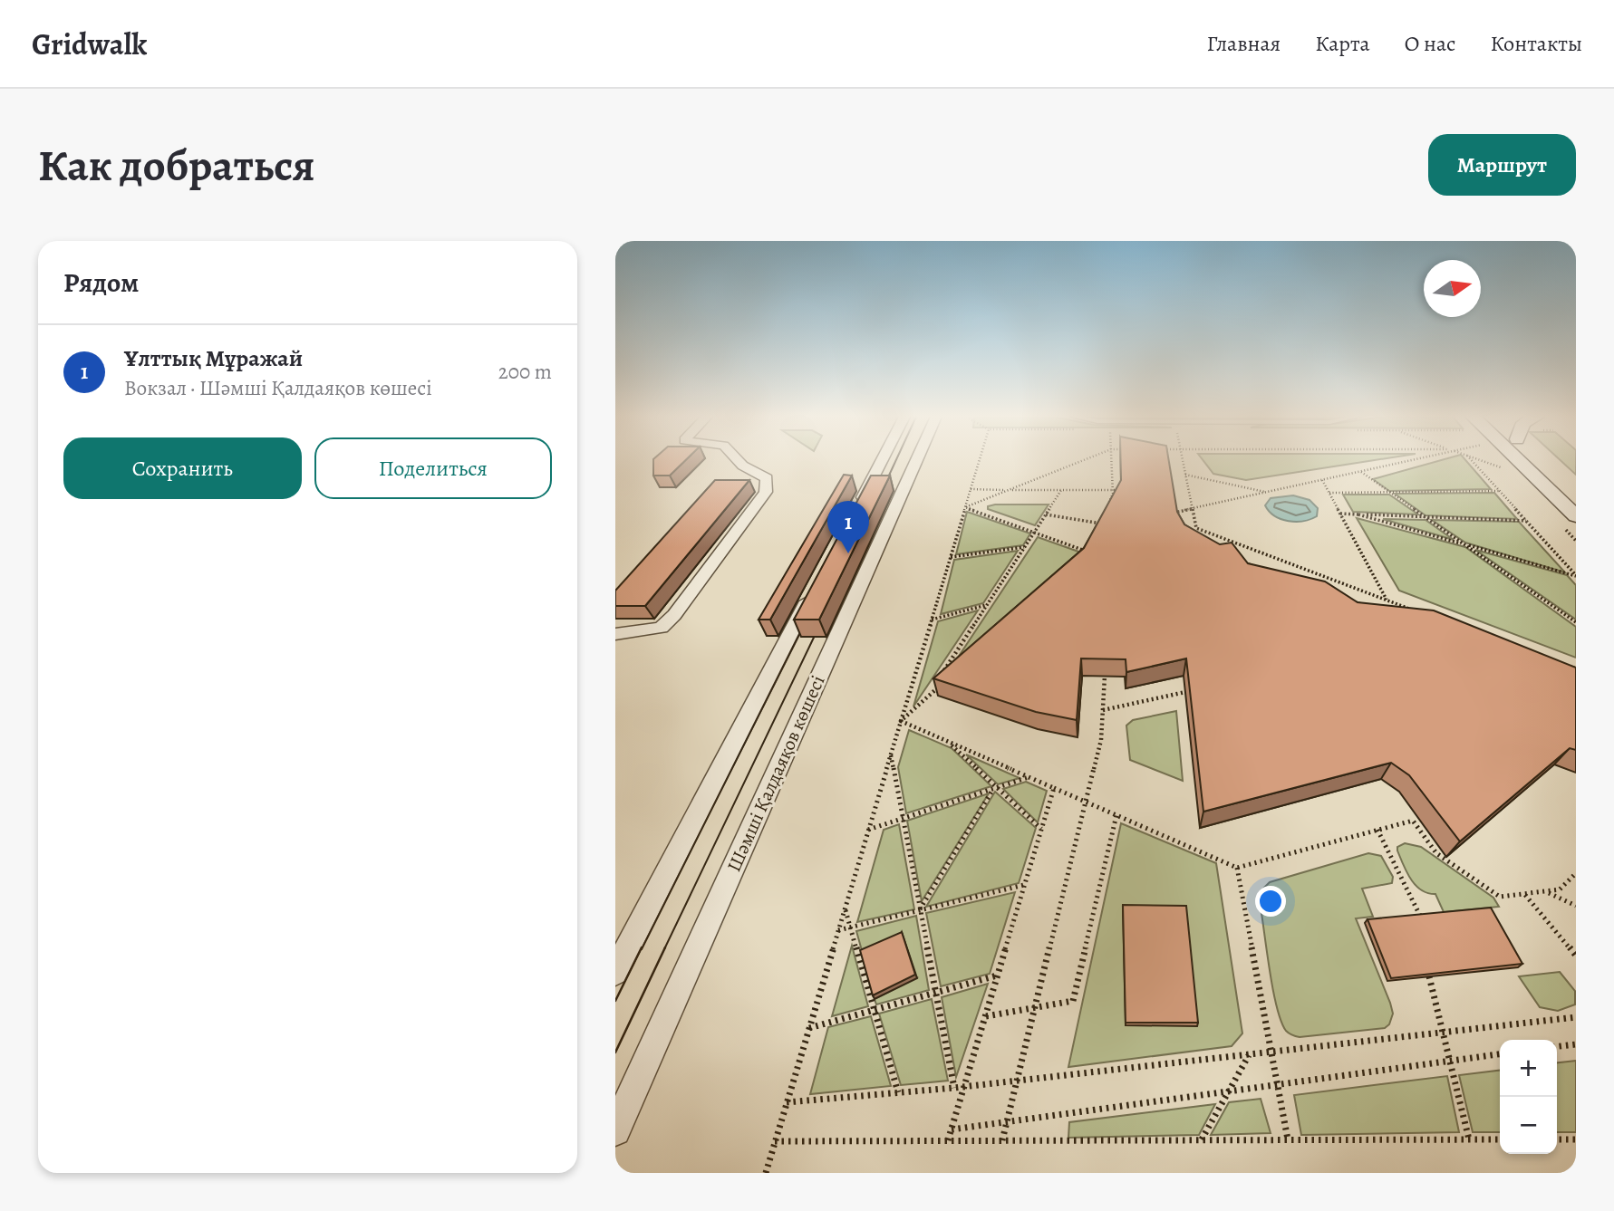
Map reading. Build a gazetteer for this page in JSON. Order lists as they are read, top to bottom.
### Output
{
  "streets": {
    "street": ["Шәмші Қалдаяқов көшесі"]
  },
  "north": "right",
  "page": {
    "header": "Gridwalk",
    "nav": [
      "Главная",
      "Карта",
      "О нас",
      "Контакты"
    ],
    "buttons": [
      "Маршрут",
      ["Сохранить", "Поделиться"]
    ],
    "title": "Как добраться",
    "heading": "Рядом",
    "list": [
      {
        "mark": "1",
        "name": "Ұлттық Мұражай",
        "note": "Вокзал · Шәмші Қалдаяқов көшесі",
        "value": "200 m"
      }
    ],
    "pins": "1",
    "map_buttons": ["+", "−"]
  }
}
